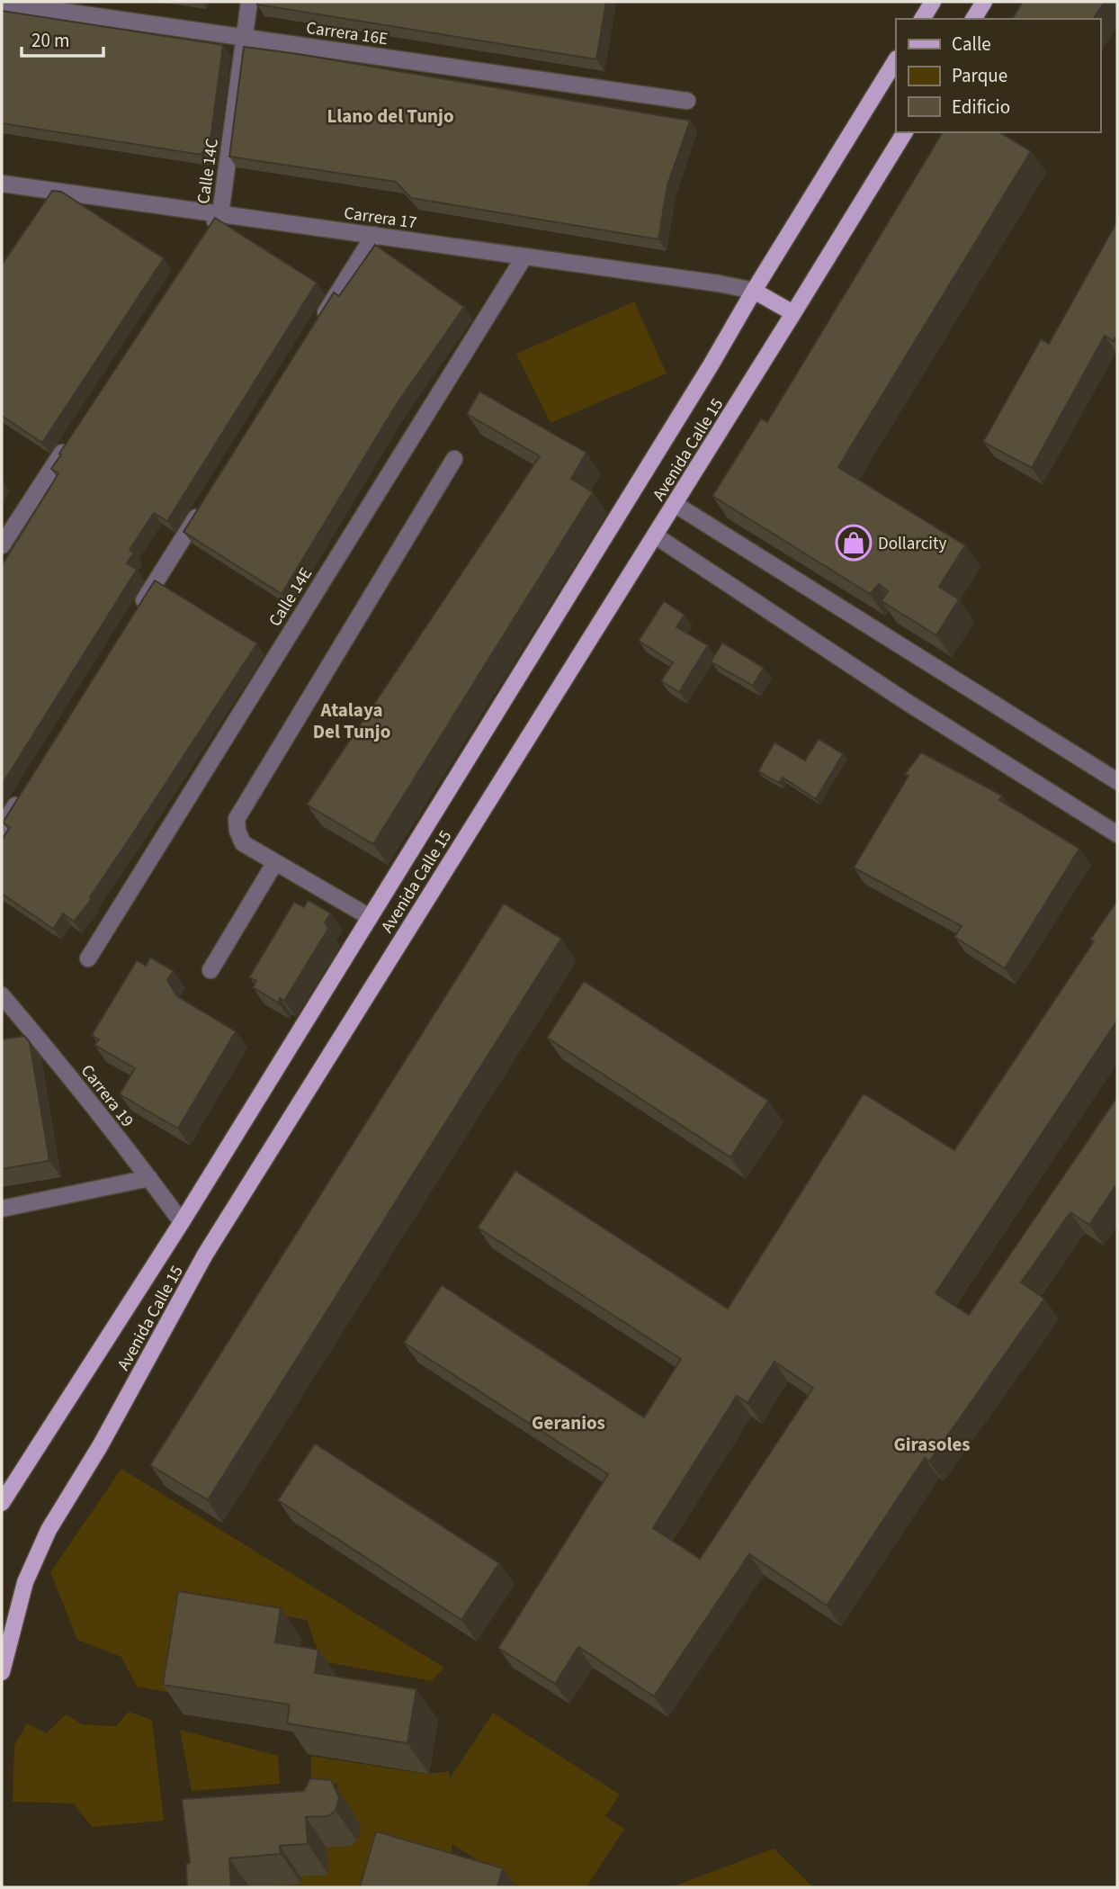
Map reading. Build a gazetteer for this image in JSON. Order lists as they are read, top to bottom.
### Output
{
  "streets": {
    "main road": ["Avenida Calle 15"],
    "street": [
      "Carrera 16E",
      "Calle 14C",
      "Carrera 17",
      "Calle 14E",
      "Carrera 19"
    ]
  },
  "crossings": [
    ["Carrera 16E", "Calle 14C"],
    ["Calle 14C", "Carrera 17"],
    ["Carrera 17", "Avenida Calle 15"],
    ["Carrera 17", "Calle 14E"],
    ["Avenida Calle 15", "Carrera 19"]
  ],
  "districts": [
    "Llano del Tunjo",
    "Atalaya Del Tunjo",
    "Geranios",
    "Girasoles"
  ],
  "places": {
    "shop": ["Dollarcity"]
  },
  "legend": ["Calle", "Parque", "Edificio"],
  "scale_bar": "20 m"
}
